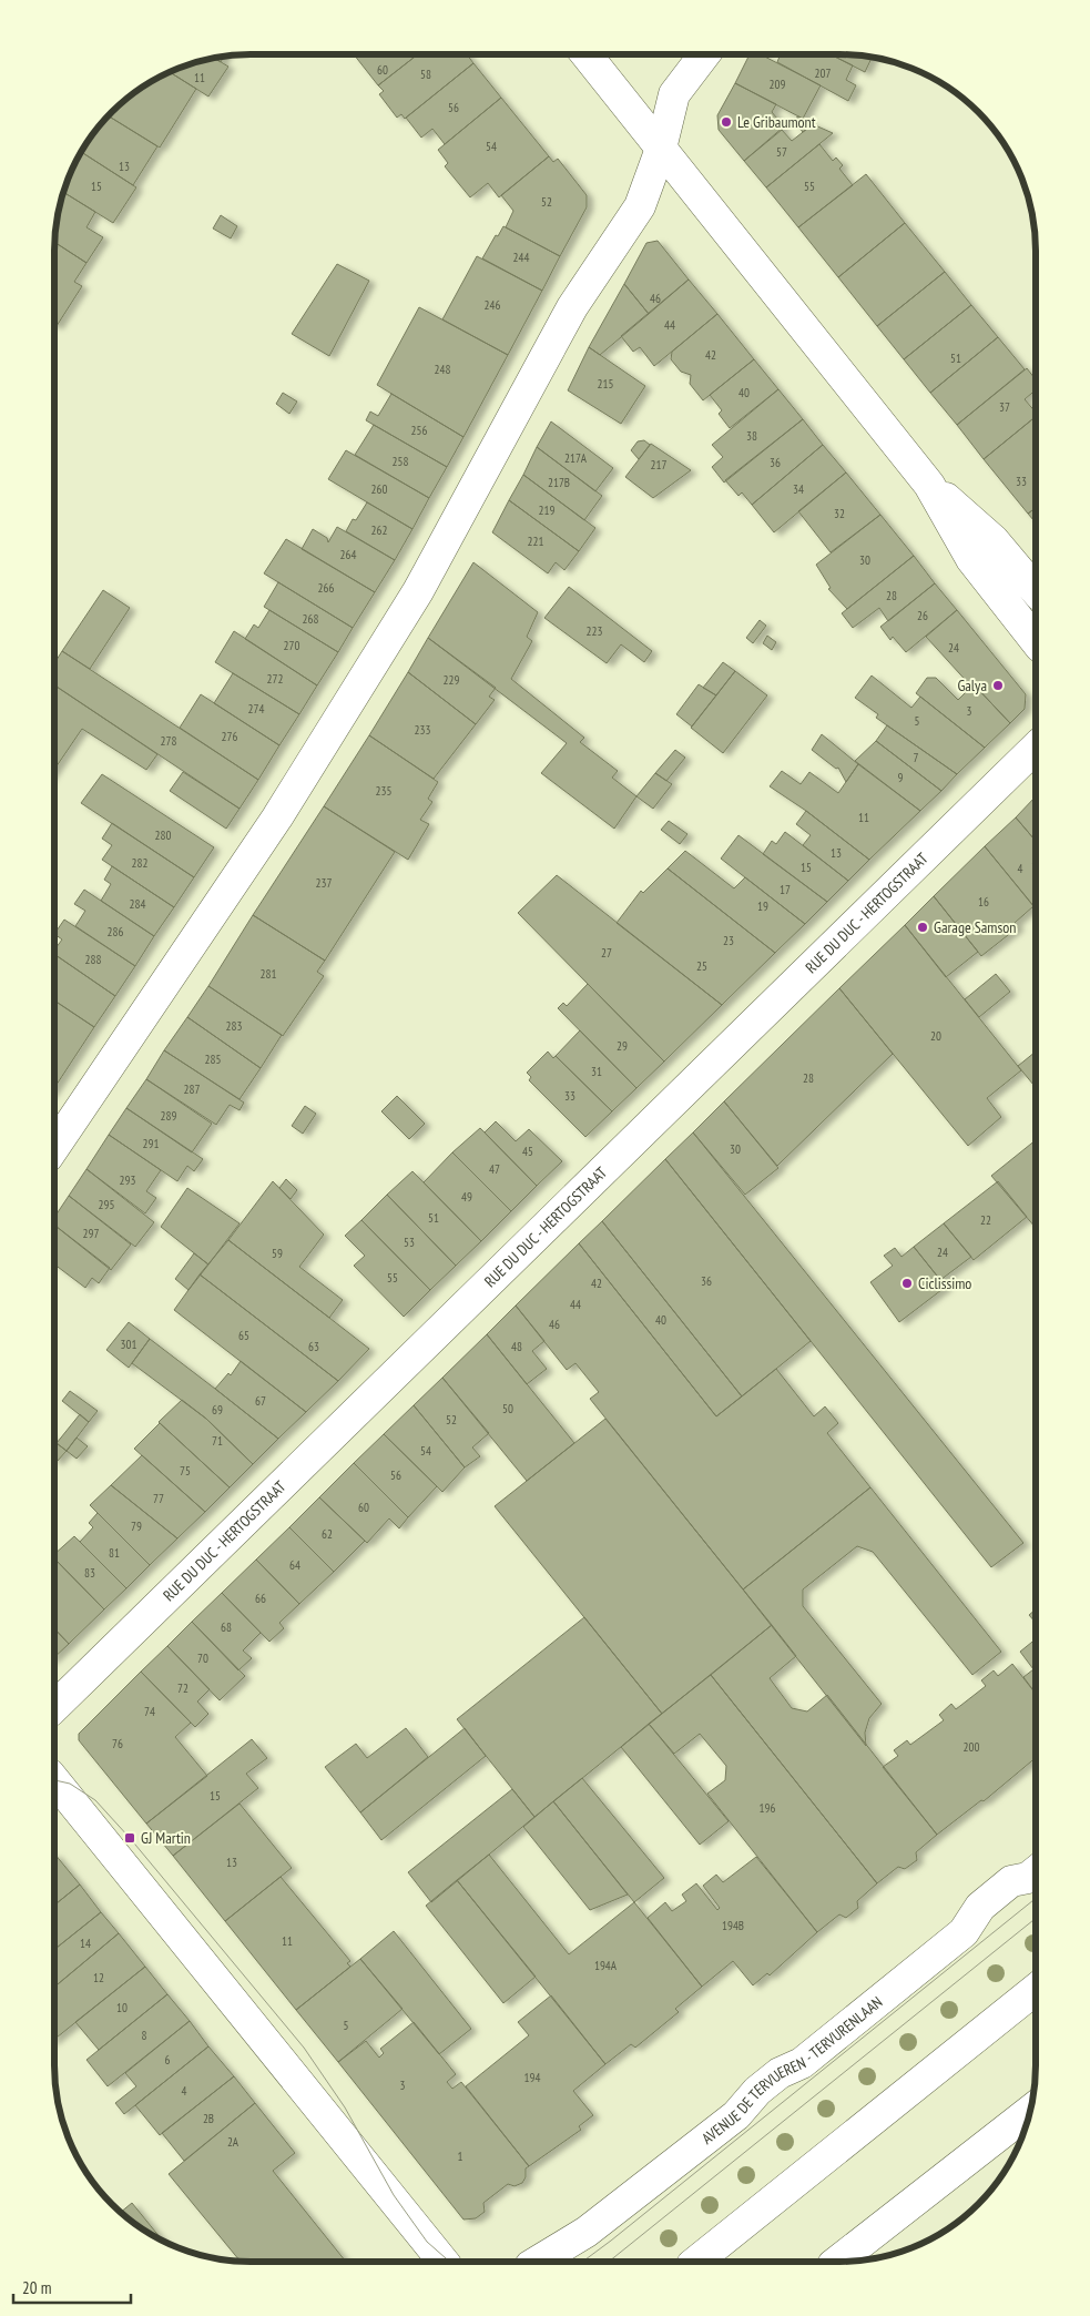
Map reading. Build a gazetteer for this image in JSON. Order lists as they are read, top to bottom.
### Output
{
  "streets": {
    "street": ["RUE DU DUC - HERTOGSTRAAT", "AVENUE DE TERVUEREN - TERVURENLAAN"]
  },
  "places": {
    "other": [
      "Le Gribaumont",
      "Galya",
      "Garage Samson",
      "Ciclissimo"
    ],
    "transit": ["GJ Martin"]
  },
  "house_numbers": [
    "60",
    "207",
    "58",
    "11",
    "209",
    "56",
    "54",
    "57",
    "13",
    "15",
    "55",
    "52",
    "244",
    "46",
    "246",
    "44",
    "42",
    "51",
    "248",
    "215",
    "40",
    "37",
    "256",
    "38",
    "217A",
    "258",
    "36",
    "217",
    "33",
    "217B",
    "260",
    "34",
    "219",
    "32",
    "262",
    "221",
    "264",
    "30",
    "266",
    "28",
    "26",
    "268",
    "223",
    "270",
    "24",
    "272",
    "229",
    "274",
    "3",
    "5",
    "233",
    "276",
    "278",
    "7",
    "9",
    "235",
    "11",
    "280",
    "13",
    "282",
    "15",
    "4",
    "237",
    "17",
    "16",
    "284",
    "19",
    "286",
    "23",
    "27",
    "288",
    "25",
    "281",
    "283",
    "20",
    "29",
    "285",
    "31",
    "28",
    "287",
    "33",
    "289",
    "291",
    "30",
    "45",
    "47",
    "293",
    "49",
    "295",
    "51",
    "22",
    "297",
    "53",
    "24",
    "59",
    "55",
    "36",
    "42",
    "44",
    "40",
    "46",
    "65",
    "301",
    "63",
    "48",
    "67",
    "50",
    "69",
    "52",
    "71",
    "54",
    "75",
    "56",
    "77",
    "60",
    "79",
    "62",
    "81",
    "64",
    "83",
    "66",
    "68",
    "70",
    "72",
    "74",
    "76",
    "200",
    "15",
    "196",
    "13",
    "194B",
    "11",
    "14",
    "194A",
    "12",
    "10",
    "5",
    "8",
    "6",
    "194",
    "3",
    "4",
    "2B",
    "2A",
    "1"
  ],
  "scale_bar": "20 m"
}
